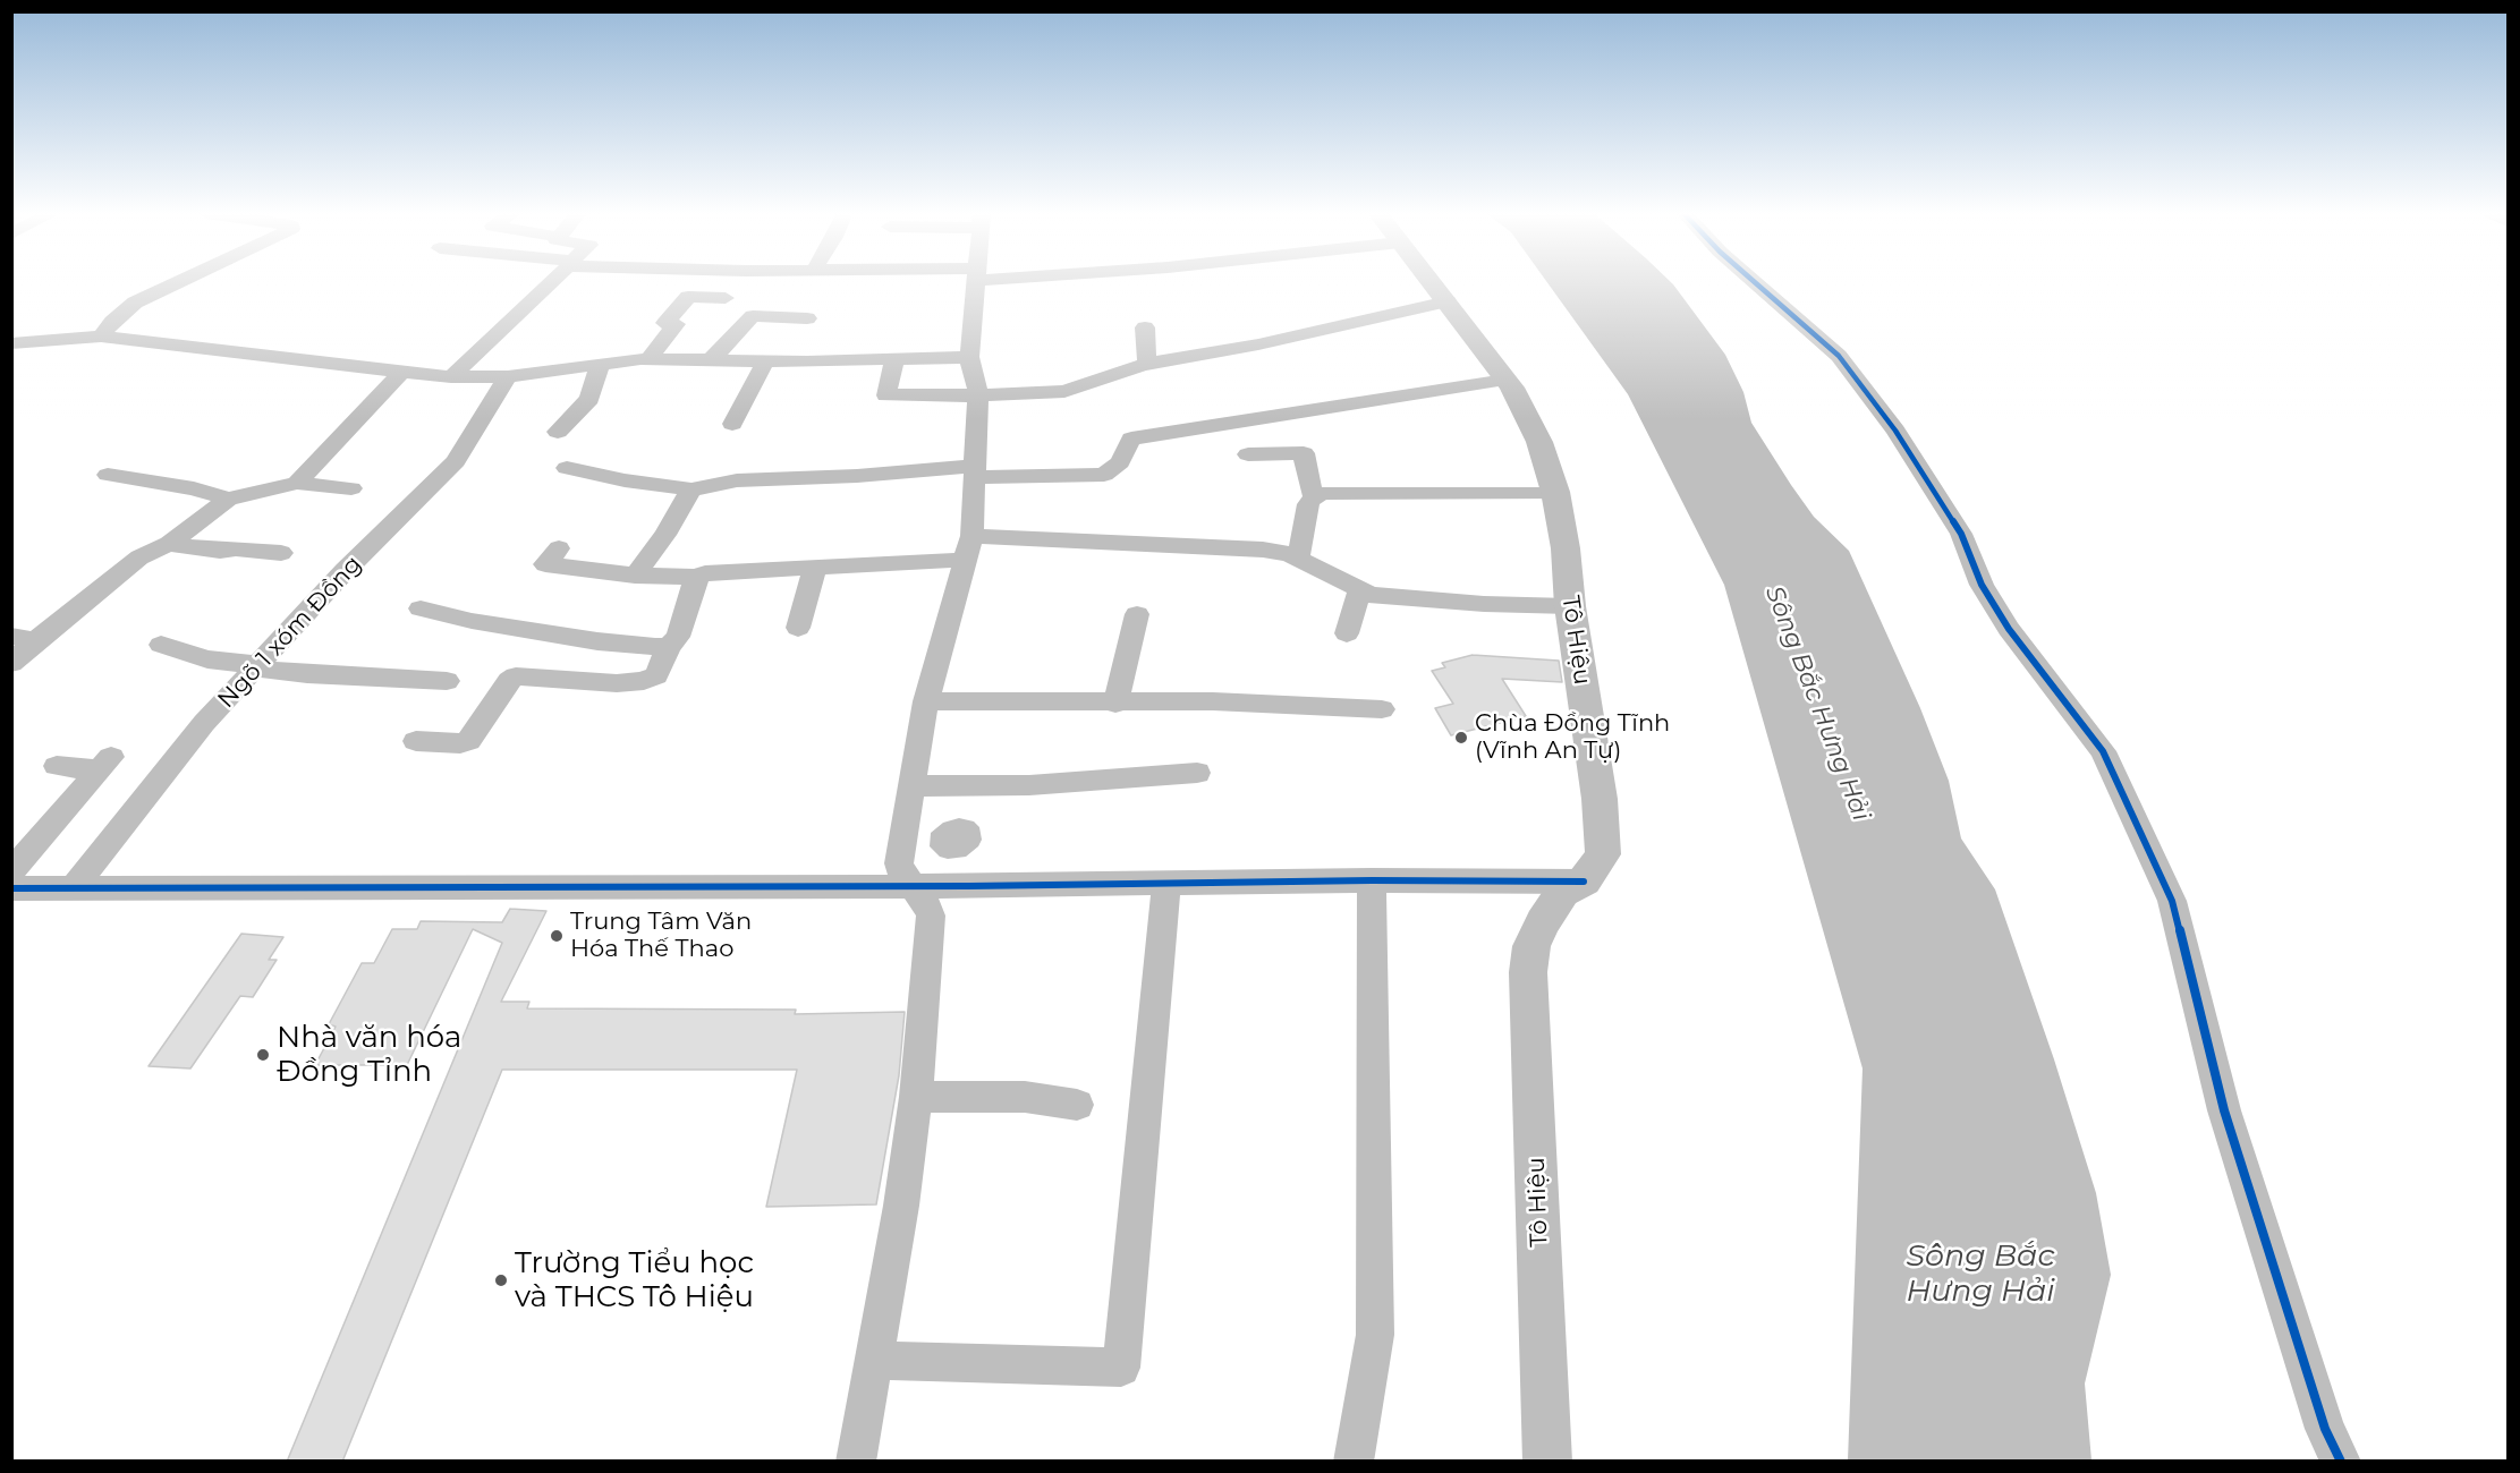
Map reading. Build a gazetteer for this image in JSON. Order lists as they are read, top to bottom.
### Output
{
  "streets": {
    "main road": ["Tô Hiệu"],
    "street": ["Ngõ 1 xóm Đồng"]
  },
  "water": ["Sông Bắc Hưng Hải"],
  "places": [
    "Chùa Đồng Tĩnh (Vĩnh An Tự)",
    "Trung Tâm Văn Hóa Thế Thao",
    "Nhà văn hóa Đồng Tỉnh",
    "Trường Tiểu học và THCS Tô Hiệu"
  ]
}
